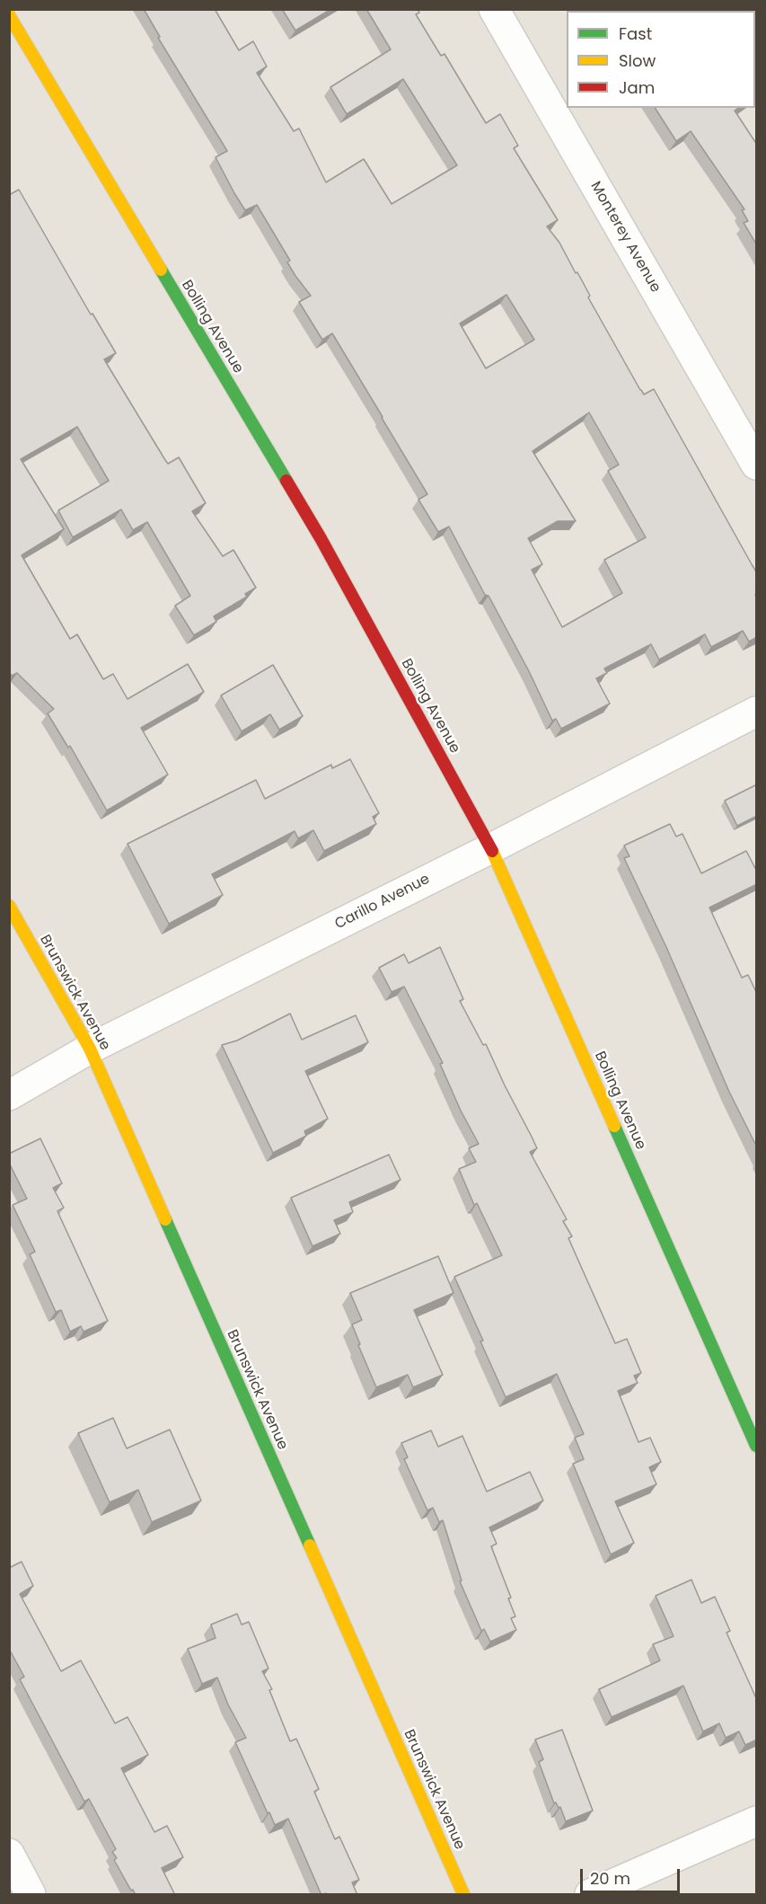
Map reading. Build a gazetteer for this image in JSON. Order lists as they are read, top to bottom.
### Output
{
  "streets": {
    "street": [
      "Monterey Avenue",
      "Bolling Avenue",
      "Carillo Avenue",
      "Brunswick Avenue"
    ]
  },
  "crossings": [
    ["Bolling Avenue", "Carillo Avenue"],
    ["Carillo Avenue", "Brunswick Avenue"]
  ],
  "legend": ["Fast", "Slow", "Jam"],
  "scale_bar": "20 m"
}
